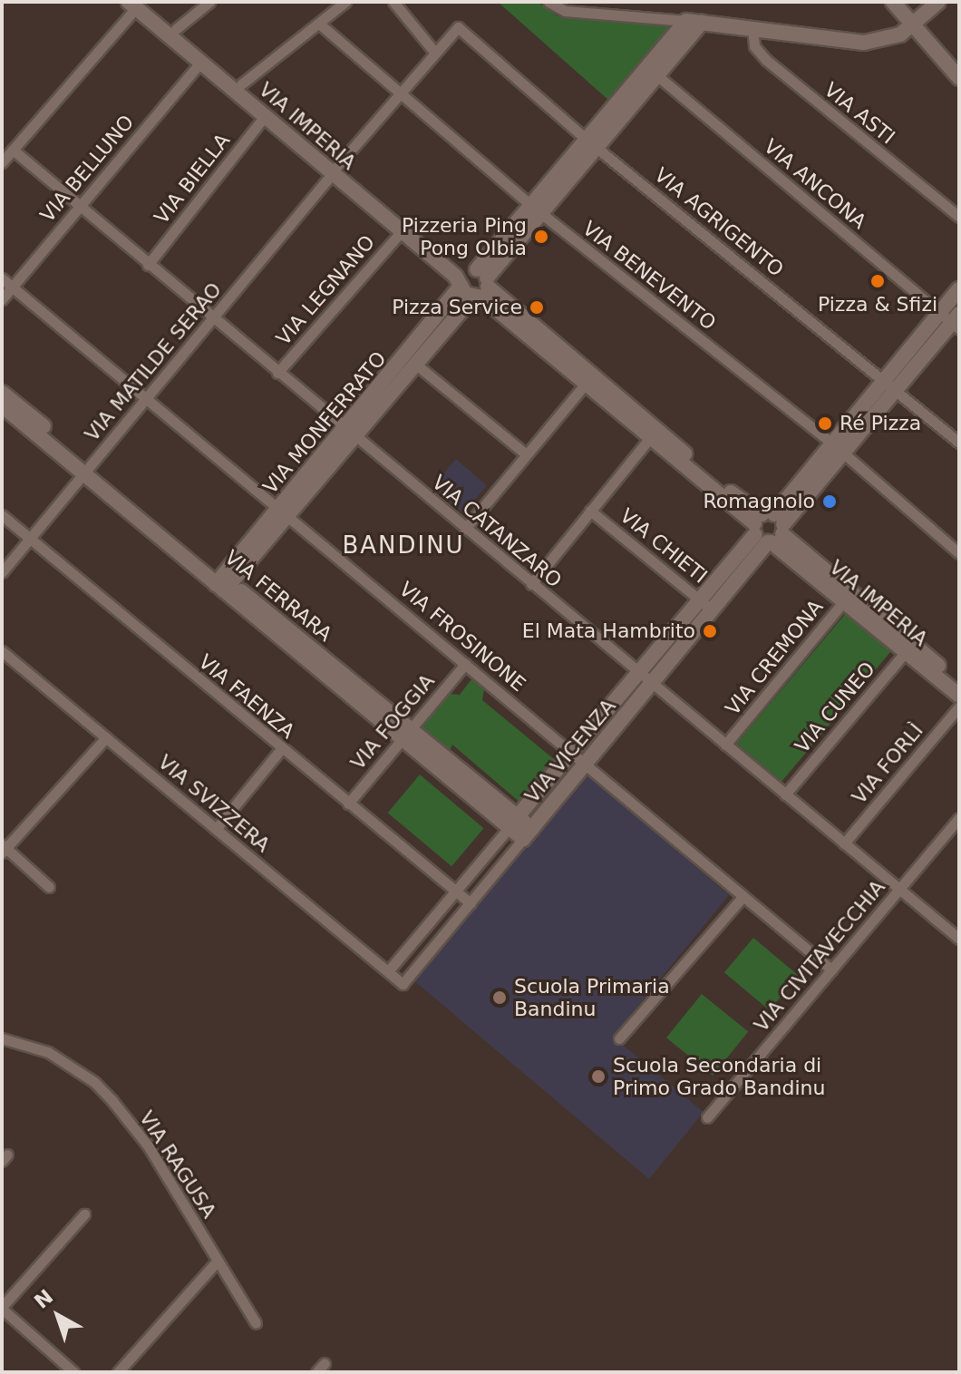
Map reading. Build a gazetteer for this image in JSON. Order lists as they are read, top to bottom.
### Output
{
  "streets": {
    "street": [
      "VIA ASTI",
      "VIA IMPERIA",
      "VIA BELLUNO",
      "VIA BIELLA",
      "VIA ANCONA",
      "VIA AGRIGENTO",
      "VIA BENEVENTO",
      "VIA LEGNANO",
      "VIA MATILDE SERAO",
      "VIA MONFERRATO",
      "VIA CATANZARO",
      "VIA CHIETI",
      "VIA FERRARA",
      "VIA FROSINONE",
      "VIA CREMONA",
      "VIA FAENZA",
      "VIA CUNEO",
      "VIA FOGGIA",
      "VIA VICENZA",
      "VIA FORLÌ",
      "VIA SVIZZERA",
      "VIA CIVITAVECCHIA",
      "VIA RAGUSA"
    ]
  },
  "crossings": [
    ["VIA IMPERIA", "VIA BELLUNO"],
    ["VIA IMPERIA", "VIA BIELLA"],
    ["VIA IMPERIA", "VIA LEGNANO"],
    ["VIA IMPERIA", "VIA MATILDE SERAO"],
    ["VIA IMPERIA", "VIA MONFERRATO"],
    ["VIA IMPERIA", "VIA CREMONA"],
    ["VIA IMPERIA", "VIA CUNEO"],
    ["VIA IMPERIA", "VIA VICENZA"],
    ["VIA BELLUNO", "VIA CATANZARO"],
    ["VIA BELLUNO", "VIA FROSINONE"],
    ["VIA BIELLA", "VIA CATANZARO"],
    ["VIA ANCONA", "VIA MONFERRATO"],
    ["VIA ANCONA", "VIA VICENZA"],
    ["VIA AGRIGENTO", "VIA MATILDE SERAO"],
    ["VIA AGRIGENTO", "VIA MONFERRATO"],
    ["VIA AGRIGENTO", "VIA VICENZA"],
    ["VIA BENEVENTO", "VIA MATILDE SERAO"],
    ["VIA BENEVENTO", "VIA MONFERRATO"],
    ["VIA BENEVENTO", "VIA VICENZA"],
    ["VIA LEGNANO", "VIA CATANZARO"],
    ["VIA MATILDE SERAO", "VIA CATANZARO"],
    ["VIA MATILDE SERAO", "VIA FERRARA"],
    ["VIA MATILDE SERAO", "VIA FROSINONE"],
    ["VIA MATILDE SERAO", "VIA FAENZA"],
    ["VIA MONFERRATO", "VIA CATANZARO"],
    ["VIA MONFERRATO", "VIA FERRARA"],
    ["VIA MONFERRATO", "VIA FROSINONE"],
    ["VIA CATANZARO", "VIA CREMONA"],
    ["VIA CATANZARO", "VIA CUNEO"],
    ["VIA CATANZARO", "VIA VICENZA"],
    ["VIA CATANZARO", "VIA FORLÌ"],
    ["VIA CATANZARO", "VIA CIVITAVECCHIA"],
    ["VIA CHIETI", "VIA VICENZA"],
    ["VIA FERRARA", "VIA FOGGIA"],
    ["VIA FERRARA", "VIA VICENZA"],
    ["VIA FROSINONE", "VIA FOGGIA"],
    ["VIA FROSINONE", "VIA VICENZA"],
    ["VIA FROSINONE", "VIA CIVITAVECCHIA"],
    ["VIA FAENZA", "VIA FOGGIA"],
    ["VIA FAENZA", "VIA VICENZA"],
    ["VIA VICENZA", "VIA SVIZZERA"]
  ],
  "districts": ["BANDINU"],
  "places": [
    "Pizzeria Ping Pong Olbia",
    "Pizza & Sfizi",
    "Pizza Service",
    "Ré Pizza",
    "Romagnolo",
    "El Mata Hambrito",
    "Scuola Primaria Bandinu",
    "Scuola Secondaria di Primo Grado Bandinu"
  ],
  "north": "top left"
}
